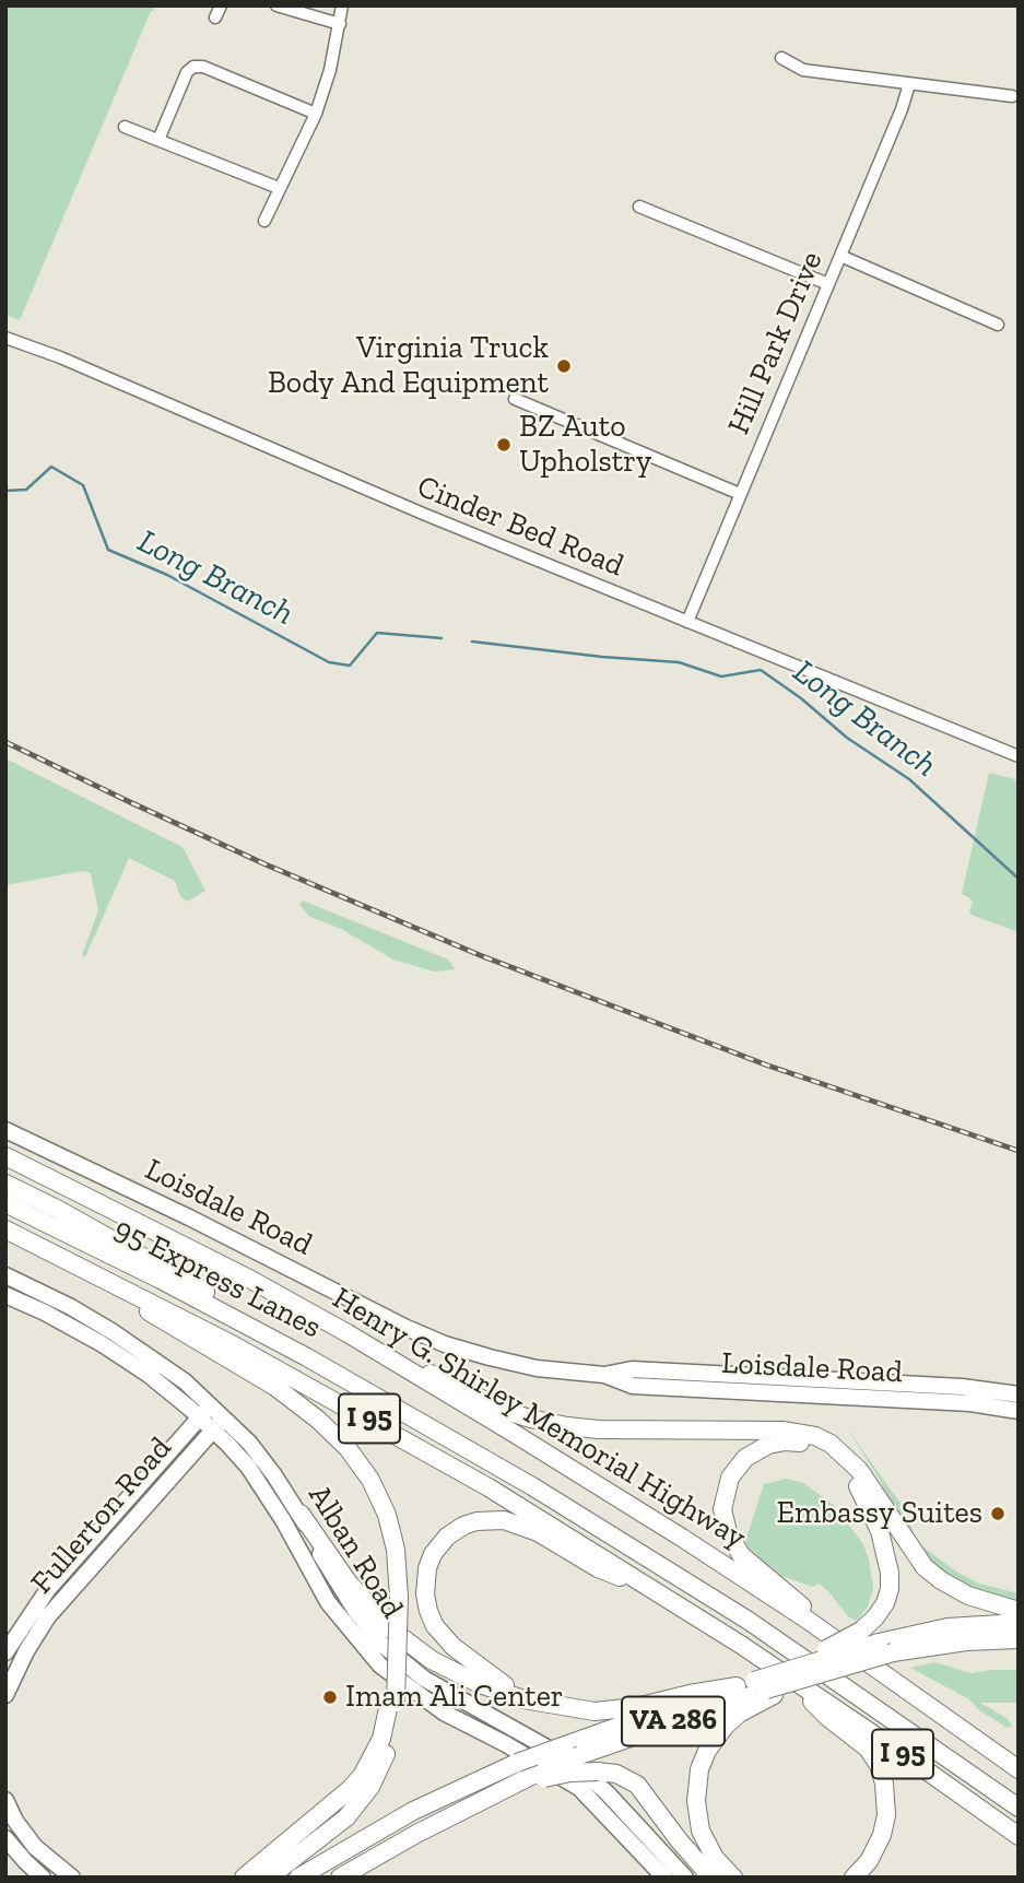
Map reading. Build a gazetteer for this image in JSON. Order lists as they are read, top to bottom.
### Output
{
  "streets": {
    "highway": [
      "95 Express Lanes",
      "I 95",
      "Henry G. Shirley Memorial Highway",
      "VA 286"
    ],
    "main road": ["Loisdale Road", "Fullerton Road", "Alban Road"],
    "street": ["Hill Park Drive", "Cinder Bed Road"]
  },
  "crossings": [
    ["Hill Park Drive", "Cinder Bed Road"],
    ["Fullerton Road", "Alban Road"],
    ["Alban Road", "VA 286"]
  ],
  "water": ["Long Branch"],
  "places": [
    "Virginia Truck Body And Equipment",
    "BZ Auto Upholstry",
    "Embassy Suites",
    "Imam Ali Center"
  ]
}
